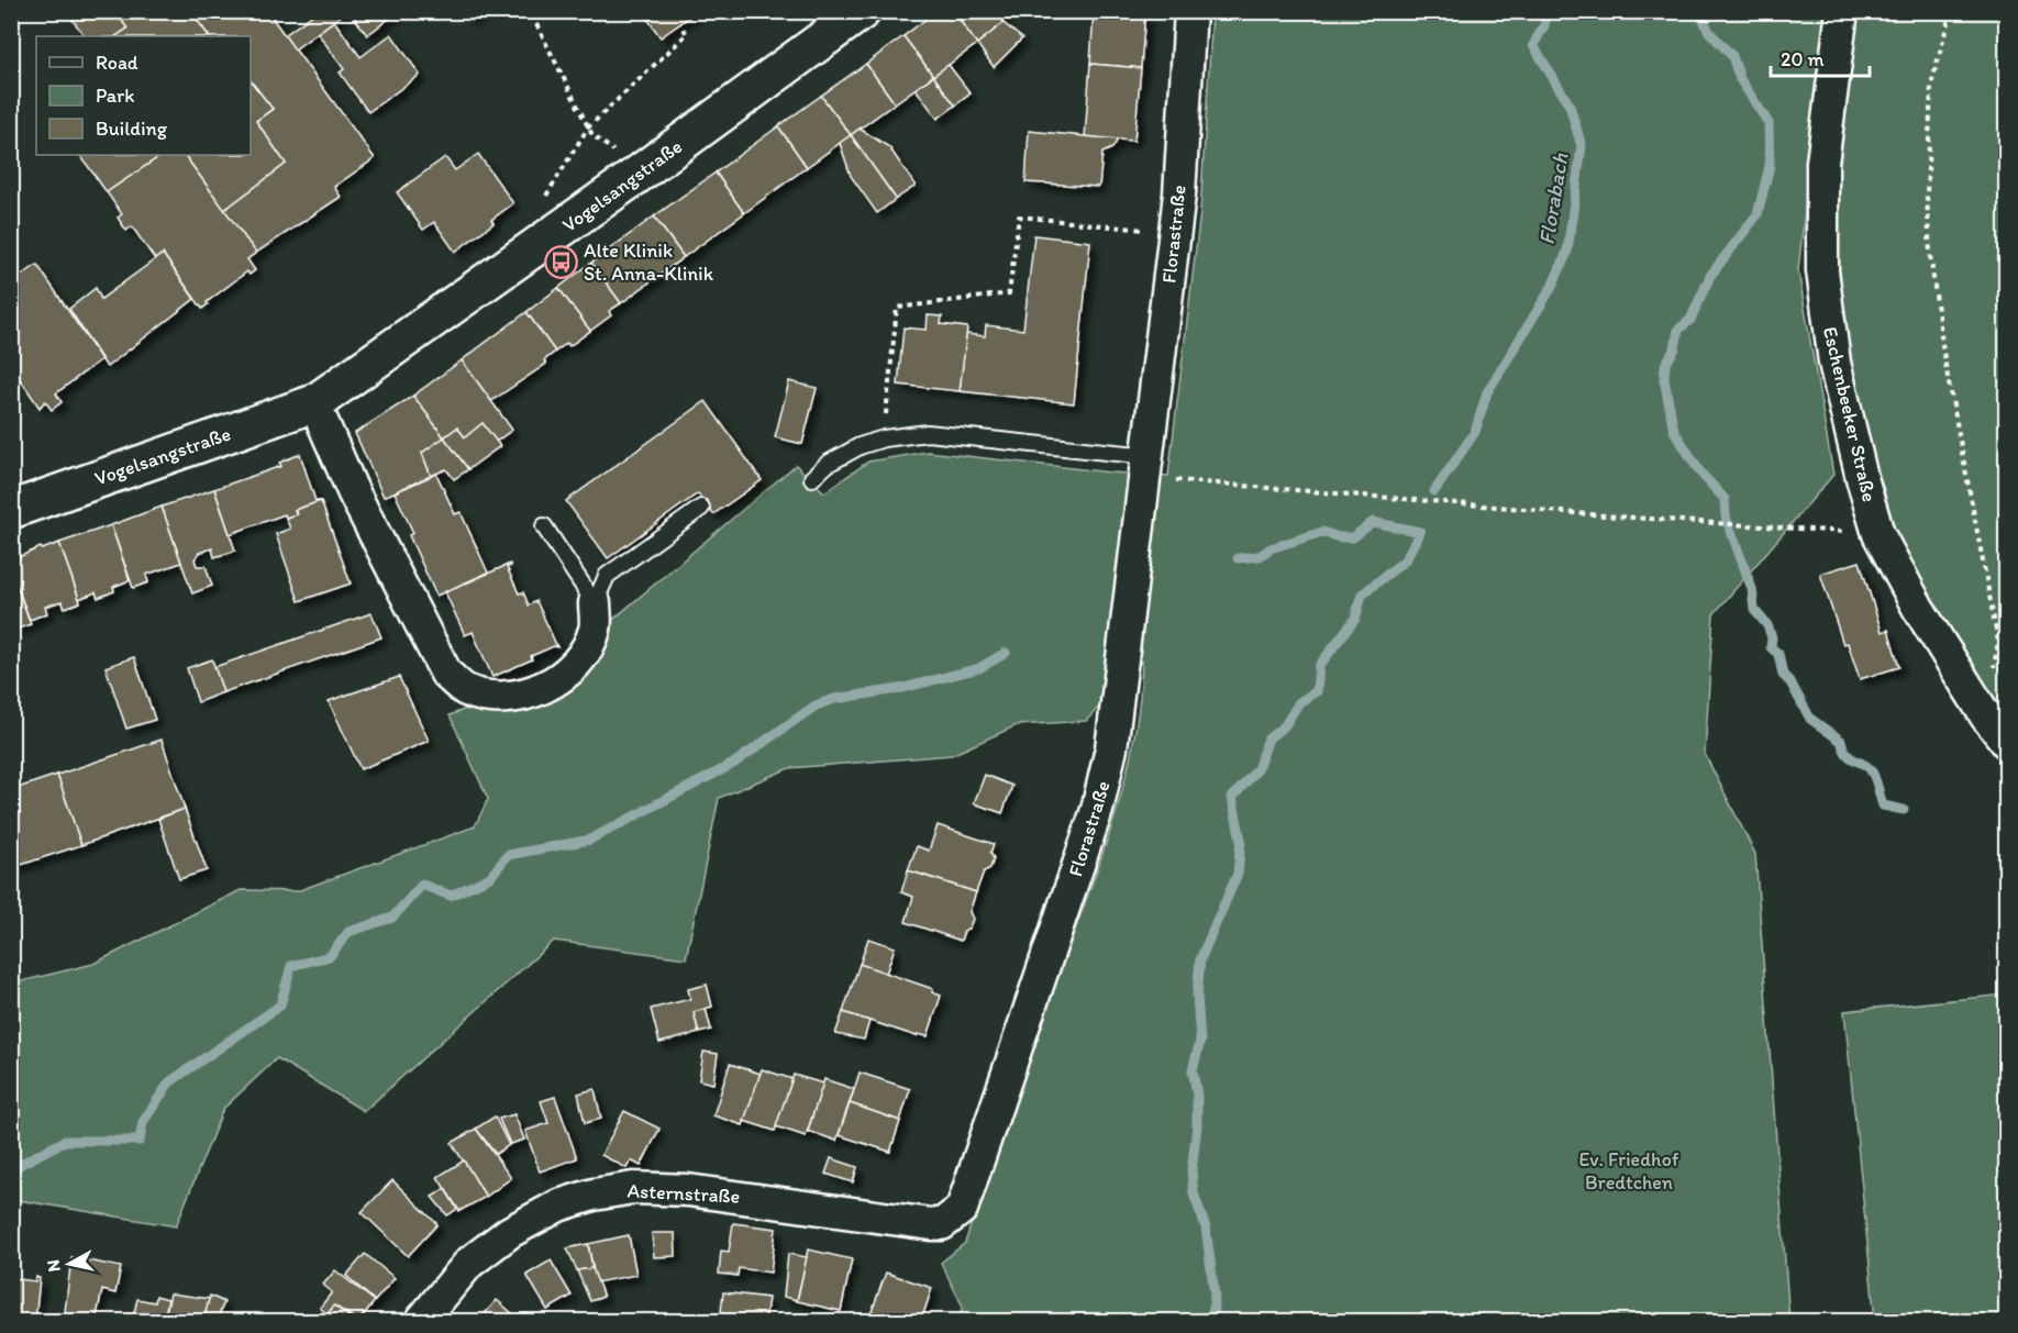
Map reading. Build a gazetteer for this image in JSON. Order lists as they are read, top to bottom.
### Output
{
  "streets": {
    "street": [
      "Vogelsangstraße",
      "Florastraße",
      "Eschenbeeker Straße",
      "Asternstraße"
    ]
  },
  "crossings": [
    ["Florastraße", "Asternstraße"]
  ],
  "water": ["Florabach"],
  "parks": ["Ev. Friedhof Bredtchen"],
  "places": {
    "bus stop": ["Alte Klinik St. Anna-Klinik"]
  },
  "legend": ["Road", "Park", "Building"],
  "scale_bar": "20 m",
  "north": "left"
}
